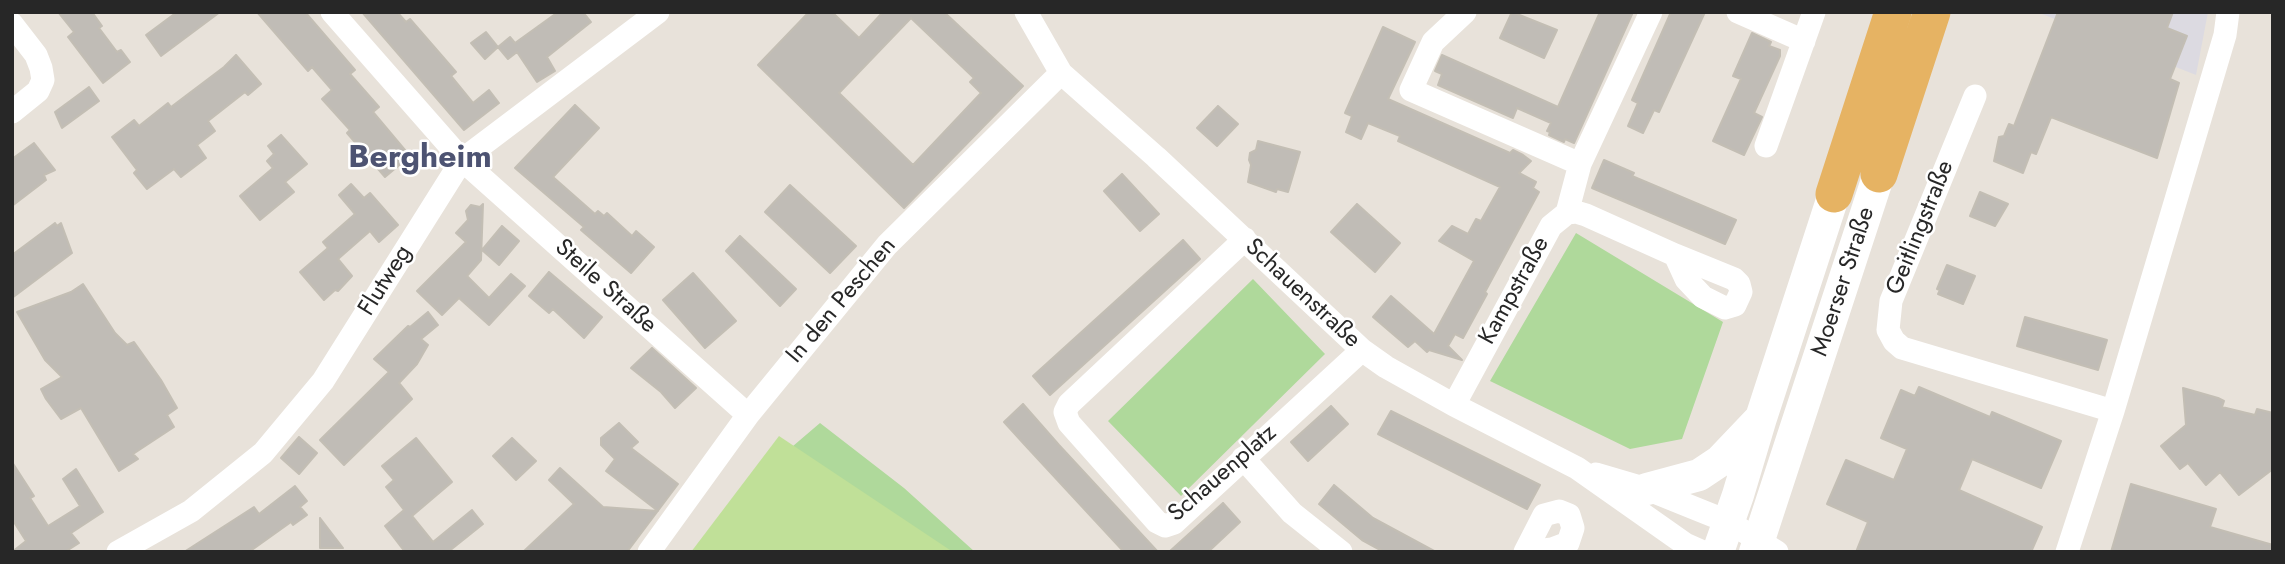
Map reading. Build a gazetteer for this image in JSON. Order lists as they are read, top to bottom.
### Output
{
  "streets": {
    "highway": ["Moerser Straße"],
    "street": [
      "Geitlingstraße",
      "Flutweg",
      "Steile Straße",
      "Kampstraße",
      "Schauenstraße",
      "In den Peschen",
      "Schauenplatz"
    ]
  },
  "crossings": [
    ["Flutweg", "Steile Straße"],
    ["Moerser Straße", "Schauenstraße"],
    ["Steile Straße", "In den Peschen"],
    ["Kampstraße", "Schauenstraße"],
    ["Schauenstraße", "In den Peschen"],
    ["Schauenstraße", "Schauenplatz"]
  ],
  "districts": ["Bergheim"]
}
